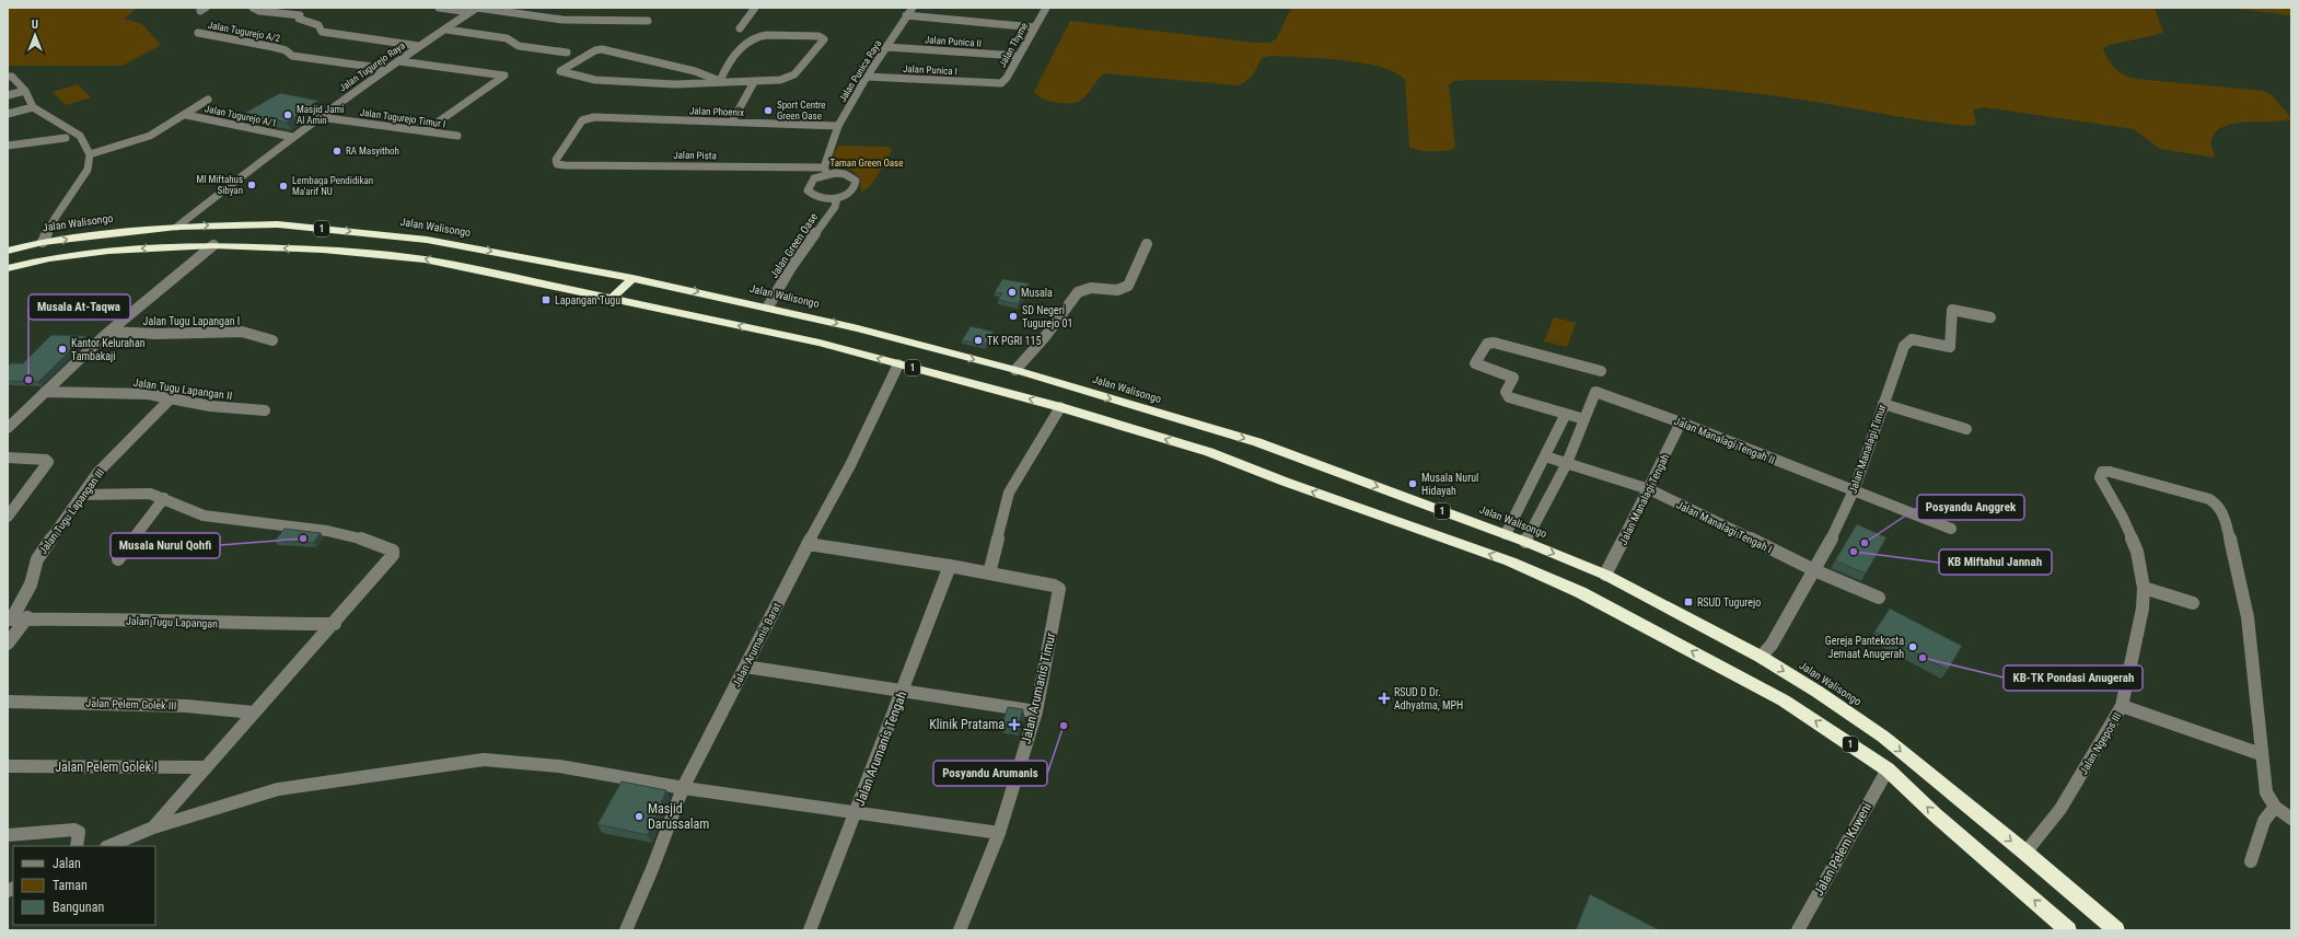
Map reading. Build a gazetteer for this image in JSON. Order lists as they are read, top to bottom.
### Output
{
  "streets": {
    "highway": ["Jalan Walisongo", "1"],
    "street": [
      "Jalan Tugurejo A/2",
      "Jalan Punica II",
      "Jalan Thyme",
      "Jalan Tugurejo Raya",
      "Jalan Punica I",
      "Jalan Punica Raya",
      "Jalan Phoenix",
      "Jalan Tugurejo A/1",
      "Jalan Tugurejo Timur I",
      "Jalan Pista",
      "Jalan Green Oase",
      "Jalan Tugu Lapangan I",
      "Jalan Tugu Lapangan II",
      "Jalan Manalagi Tengah II",
      "Jalan Manalagi Timur",
      "Jalan Manalagi Tengah",
      "Jalan Tugu Lapangan III",
      "Jalan Manalagi Tengah I",
      "Jalan Tugu Lapangan",
      "Jalan Arumanis Barat",
      "Jalan Arumanis Timur",
      "Jalan Pelem Golek III",
      "Jalan Ngepos III",
      "Jalan Arumanis Tengah",
      "Jalan Pelem Golek I",
      "Jalan Pelem Kuweni"
    ]
  },
  "crossings": [
    ["Jalan Tugurejo A/2", "Jalan Tugurejo Raya"],
    ["Jalan Punica II", "Jalan Thyme"],
    ["Jalan Punica II", "Jalan Punica Raya"],
    ["Jalan Thyme", "Jalan Punica I"],
    ["Jalan Tugurejo Raya", "Jalan Tugurejo A/1"],
    ["Jalan Tugurejo Raya", "Jalan Tugurejo Timur I"],
    ["Jalan Tugurejo Raya", "Jalan Walisongo"],
    ["Jalan Punica I", "Jalan Punica Raya"],
    ["Jalan Punica Raya", "Jalan Phoenix"],
    ["Jalan Punica Raya", "Jalan Pista"],
    ["Jalan Phoenix", "Jalan Pista"],
    ["Jalan Pista", "Jalan Green Oase"],
    ["Jalan Walisongo", "Jalan Green Oase"],
    ["Jalan Walisongo", "Jalan Manalagi Timur"],
    ["Jalan Walisongo", "Jalan Manalagi Tengah"],
    ["Jalan Walisongo", "Jalan Ngepos III"],
    ["1", "Jalan Arumanis Barat"],
    ["1", "Jalan Pelem Kuweni"],
    ["Jalan Tugu Lapangan II", "Jalan Tugu Lapangan III"],
    ["Jalan Manalagi Tengah II", "Jalan Manalagi Timur"],
    ["Jalan Manalagi Tengah II", "Jalan Manalagi Tengah"],
    ["Jalan Manalagi Timur", "Jalan Manalagi Tengah I"],
    ["Jalan Manalagi Tengah", "Jalan Manalagi Tengah I"],
    ["Jalan Tugu Lapangan III", "Jalan Tugu Lapangan"]
  ],
  "parks": ["Taman Green Oase"],
  "places": {
    "other": [
      "Sport Centre Green Oase",
      "Masjid Jami Al Amin",
      "RA Masyithoh",
      "MI Miftahus Sibyan",
      "Lembaga Pendidikan Ma'arif NU",
      "Musala",
      "SD Negeri Tugurejo 01",
      "TK PGRI 115",
      "Kantor Kelurahan Tambakaji",
      "Musala At-Taqwa",
      "Musala Nurul Hidayah",
      "Musala Nurul Qohfi",
      "Posyandu Anggrek",
      "KB Miftahul Jannah",
      "Gereja Pantekosta Jemaat Anugerah",
      "KB-TK Pondasi Anugerah",
      "Posyandu Arumanis",
      "Masjid Darussalam"
    ],
    "transit": ["Lapangan Tugu", "RSUD Tugurejo"],
    "health": ["RSUD D Dr. Adhyatma, MPH", "Klinik Pratama"]
  },
  "legend": ["Jalan", "Taman", "Bangunan"],
  "north": "top"
}
